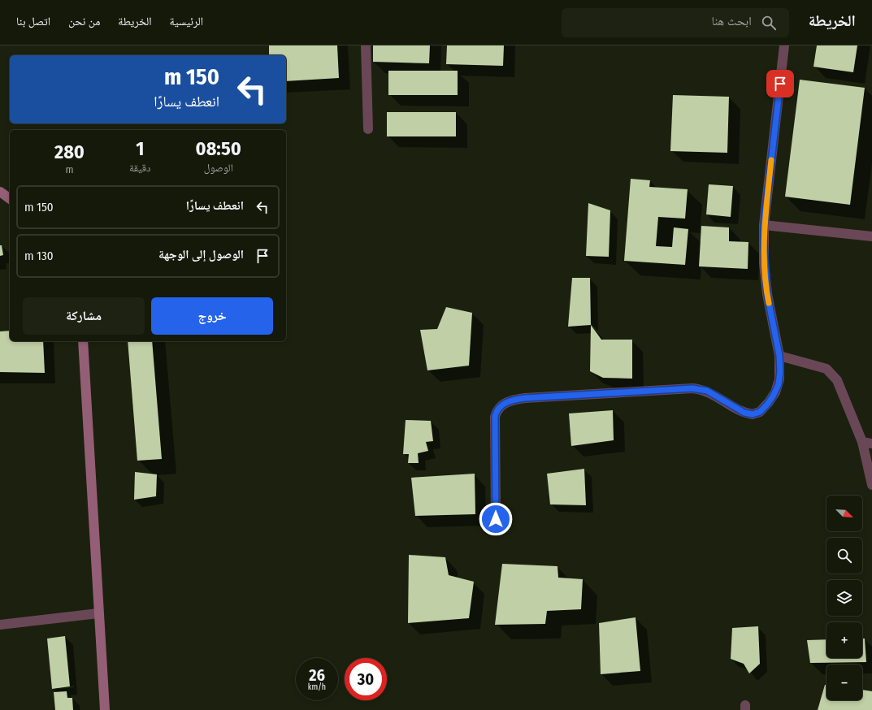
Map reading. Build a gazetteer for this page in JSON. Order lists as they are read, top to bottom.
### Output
{
  "north": "bottom right",
  "page": {
    "header": "الخريطة",
    "search": "ابحث هنا",
    "nav": [
      "الرئيسية",
      "الخريطة",
      "من نحن",
      "اتصل بنا"
    ],
    "turn": ["150 m", "انعطف يسارًا"],
    "eta": [
      "08:50",
      "الوصول",
      "1",
      "دقيقة",
      "280",
      "m"
    ],
    "list": [
      {
        "name": "انعطف يسارًا",
        "value": "150 m"
      },
      {
        "name": "الوصول إلى الوجهة",
        "value": "130 m"
      }
    ],
    "buttons": ["خروج", "مشاركة"],
    "map_buttons": ["+", "−"],
    "speed": "26 km/h",
    "limit": "30"
  }
}
